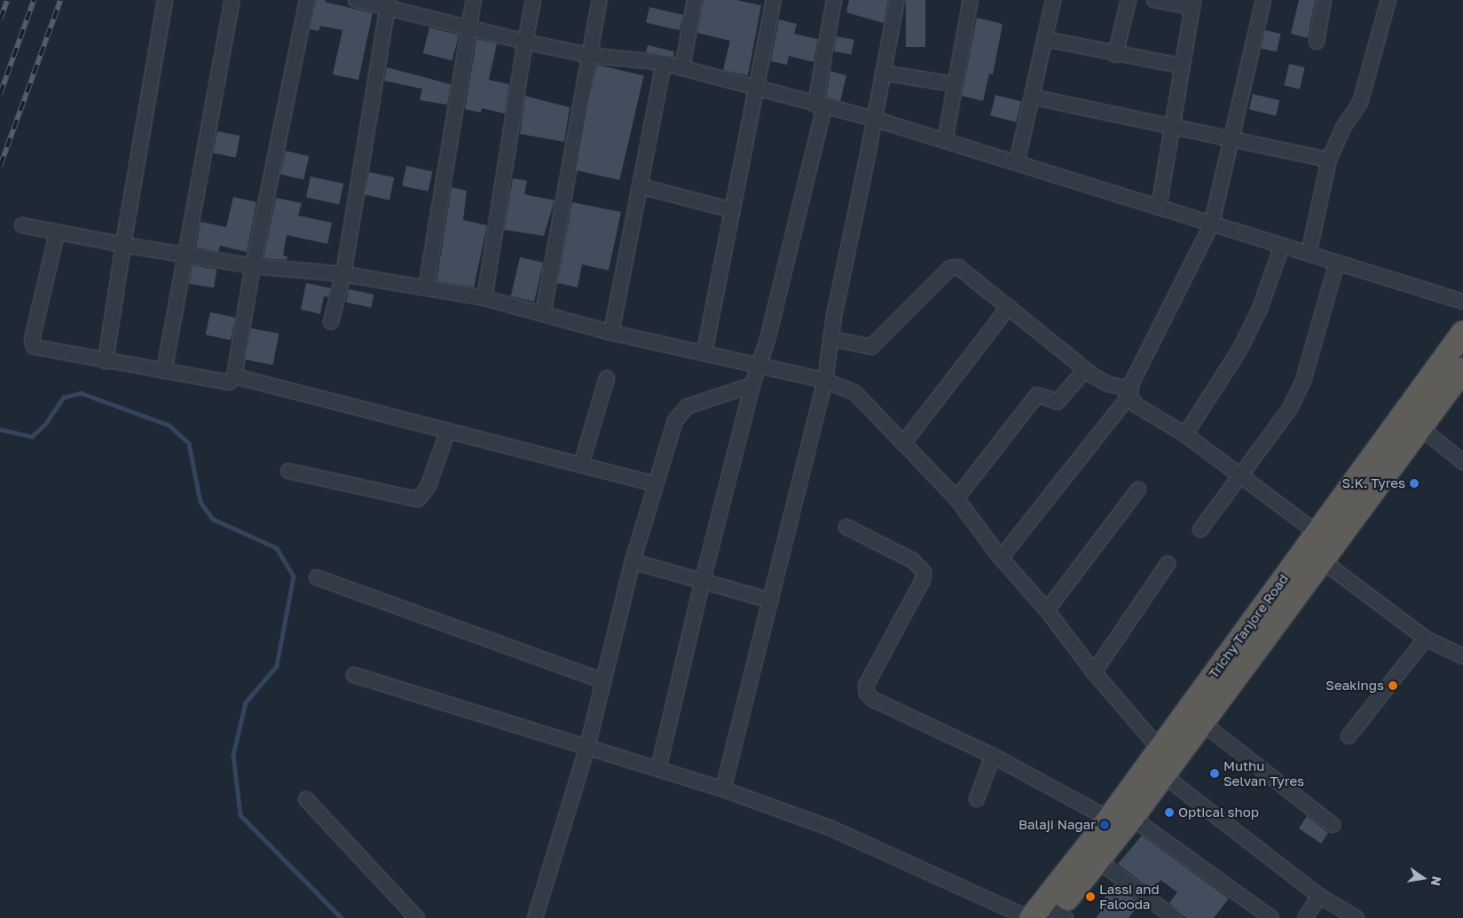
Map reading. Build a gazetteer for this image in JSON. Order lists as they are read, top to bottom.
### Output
{
  "streets": {
    "highway": ["Trichy Tanjore Road"]
  },
  "places": [
    "S.K. Tyres",
    "Seakings",
    "Muthu Selvan Tyres",
    "Optical shop",
    "Balaji Nagar",
    "Lassi and Falooda"
  ],
  "north": "right"
}
